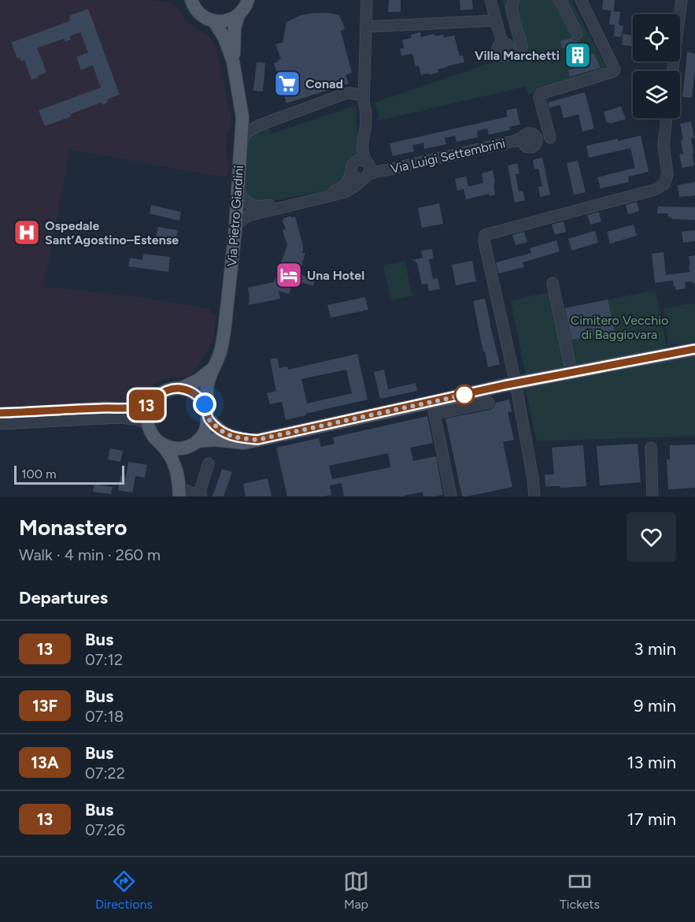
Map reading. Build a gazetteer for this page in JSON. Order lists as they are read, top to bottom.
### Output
{
  "streets": {
    "main road": ["Via Pietro Giardini"],
    "street": ["Via Luigi Settembrini"]
  },
  "parks": ["Cimitero Vecchio di Baggiovara"],
  "places": {
    "building": ["Villa Marchetti"],
    "supermarket": ["Conad"],
    "hospital": ["Ospedale Sant’Agostino–Estense"],
    "hotel": ["Una Hotel"]
  },
  "lines": ["bus line 13"],
  "scale_bar": "100 m",
  "page": {
    "on_map": "13",
    "scale": "100 m",
    "heading": [
      ["Monastero", "Walk · 4 min · 260 m"],
      "Departures"
    ],
    "list": [
      {
        "mark": "13",
        "name": "Bus",
        "note": "07:12",
        "value": "3 min"
      },
      {
        "mark": "13F",
        "name": "Bus",
        "note": "07:18",
        "value": "9 min"
      },
      {
        "mark": "13A",
        "name": "Bus",
        "note": "07:22",
        "value": "13 min"
      },
      {
        "mark": "13",
        "name": "Bus",
        "note": "07:26",
        "value": "17 min"
      }
    ],
    "tabs": ["Directions", "Map", "Tickets"]
  }
}
